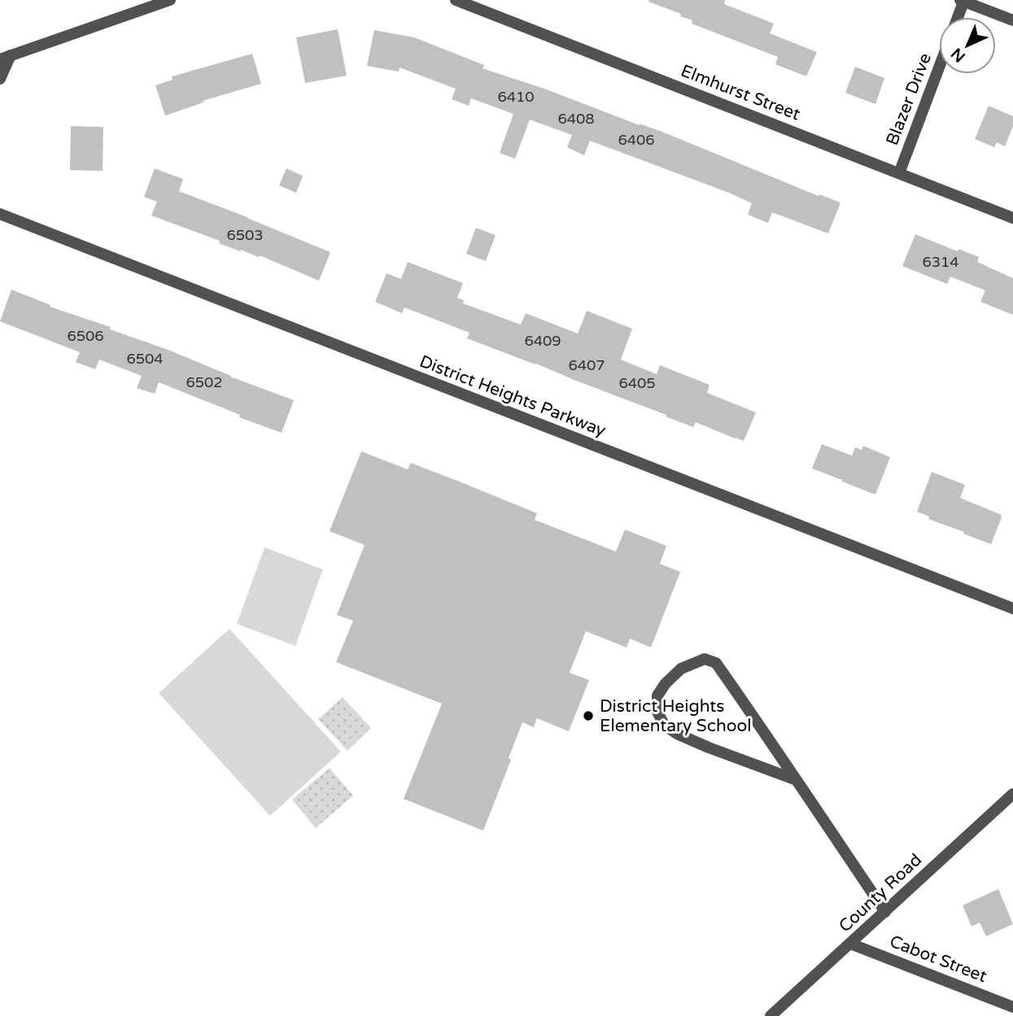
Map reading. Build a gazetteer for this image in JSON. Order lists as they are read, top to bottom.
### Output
{
  "streets": {
    "street": [
      "Elmhurst Street",
      "Blazer Drive",
      "District Heights Parkway",
      "County Road",
      "Cabot Street"
    ]
  },
  "crossings": [
    ["Elmhurst Street", "Blazer Drive"],
    ["County Road", "Cabot Street"]
  ],
  "places": ["District Heights Elementary School"],
  "house_numbers": [
    "6410",
    "6408",
    "6406",
    "6503",
    "6314",
    "6506",
    "6409",
    "6504",
    "6407",
    "6502",
    "6405"
  ],
  "north": "bottom left"
}
